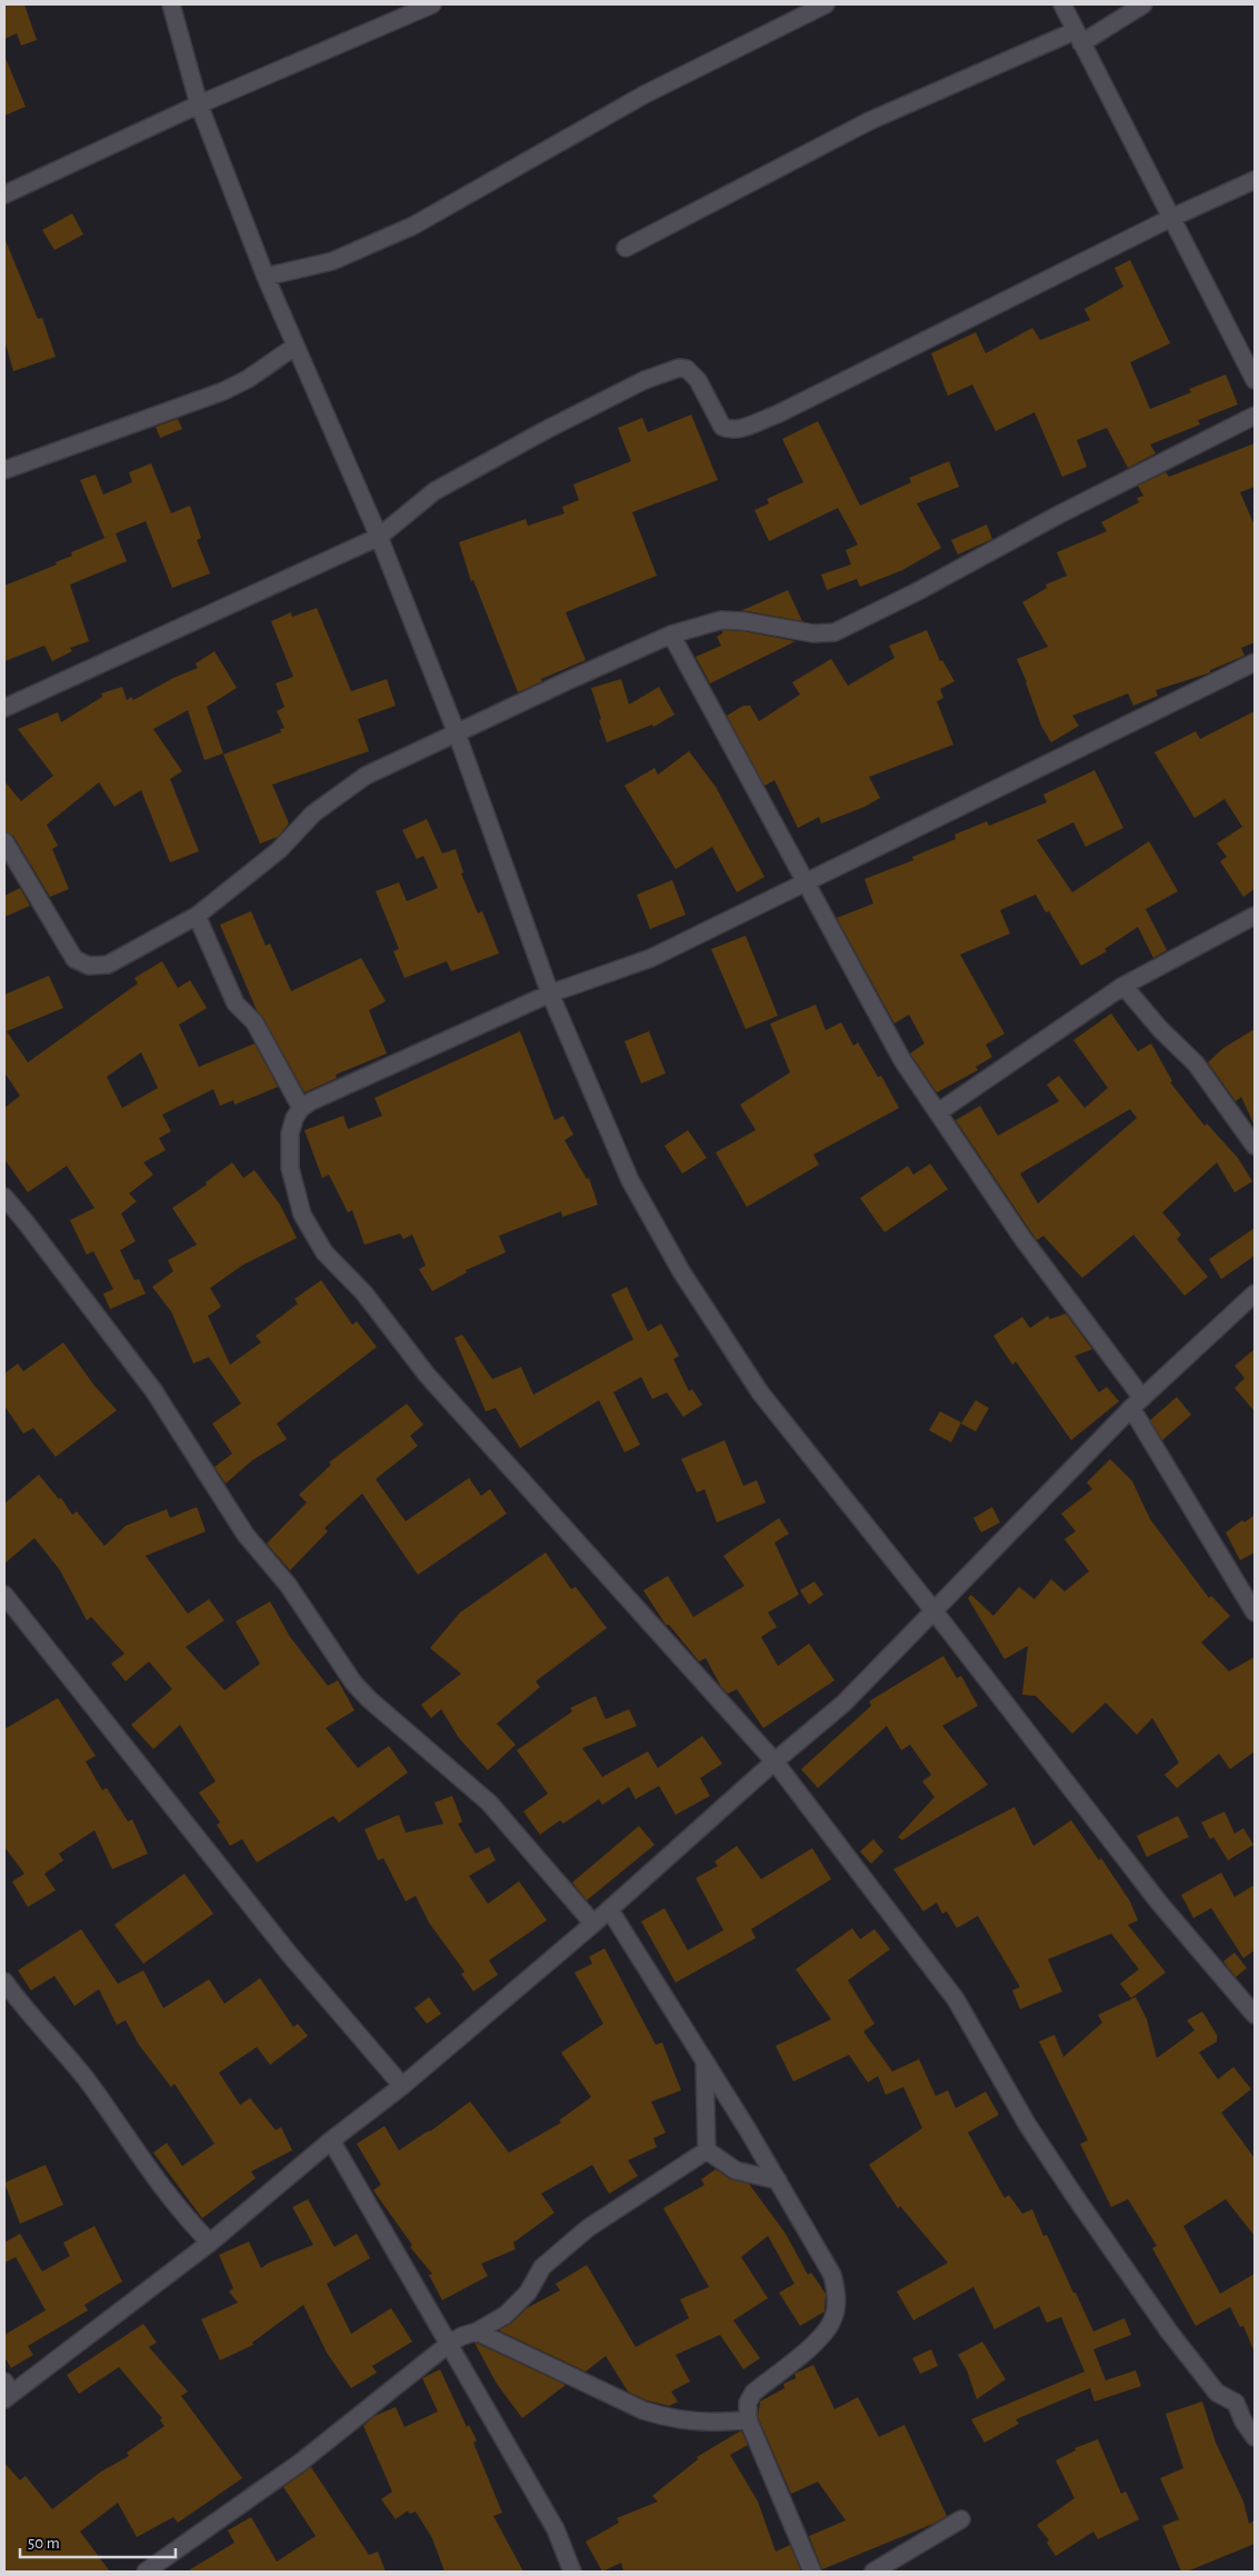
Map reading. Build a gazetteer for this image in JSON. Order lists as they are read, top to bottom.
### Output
{
  "scale_bar": "50 m"
}
